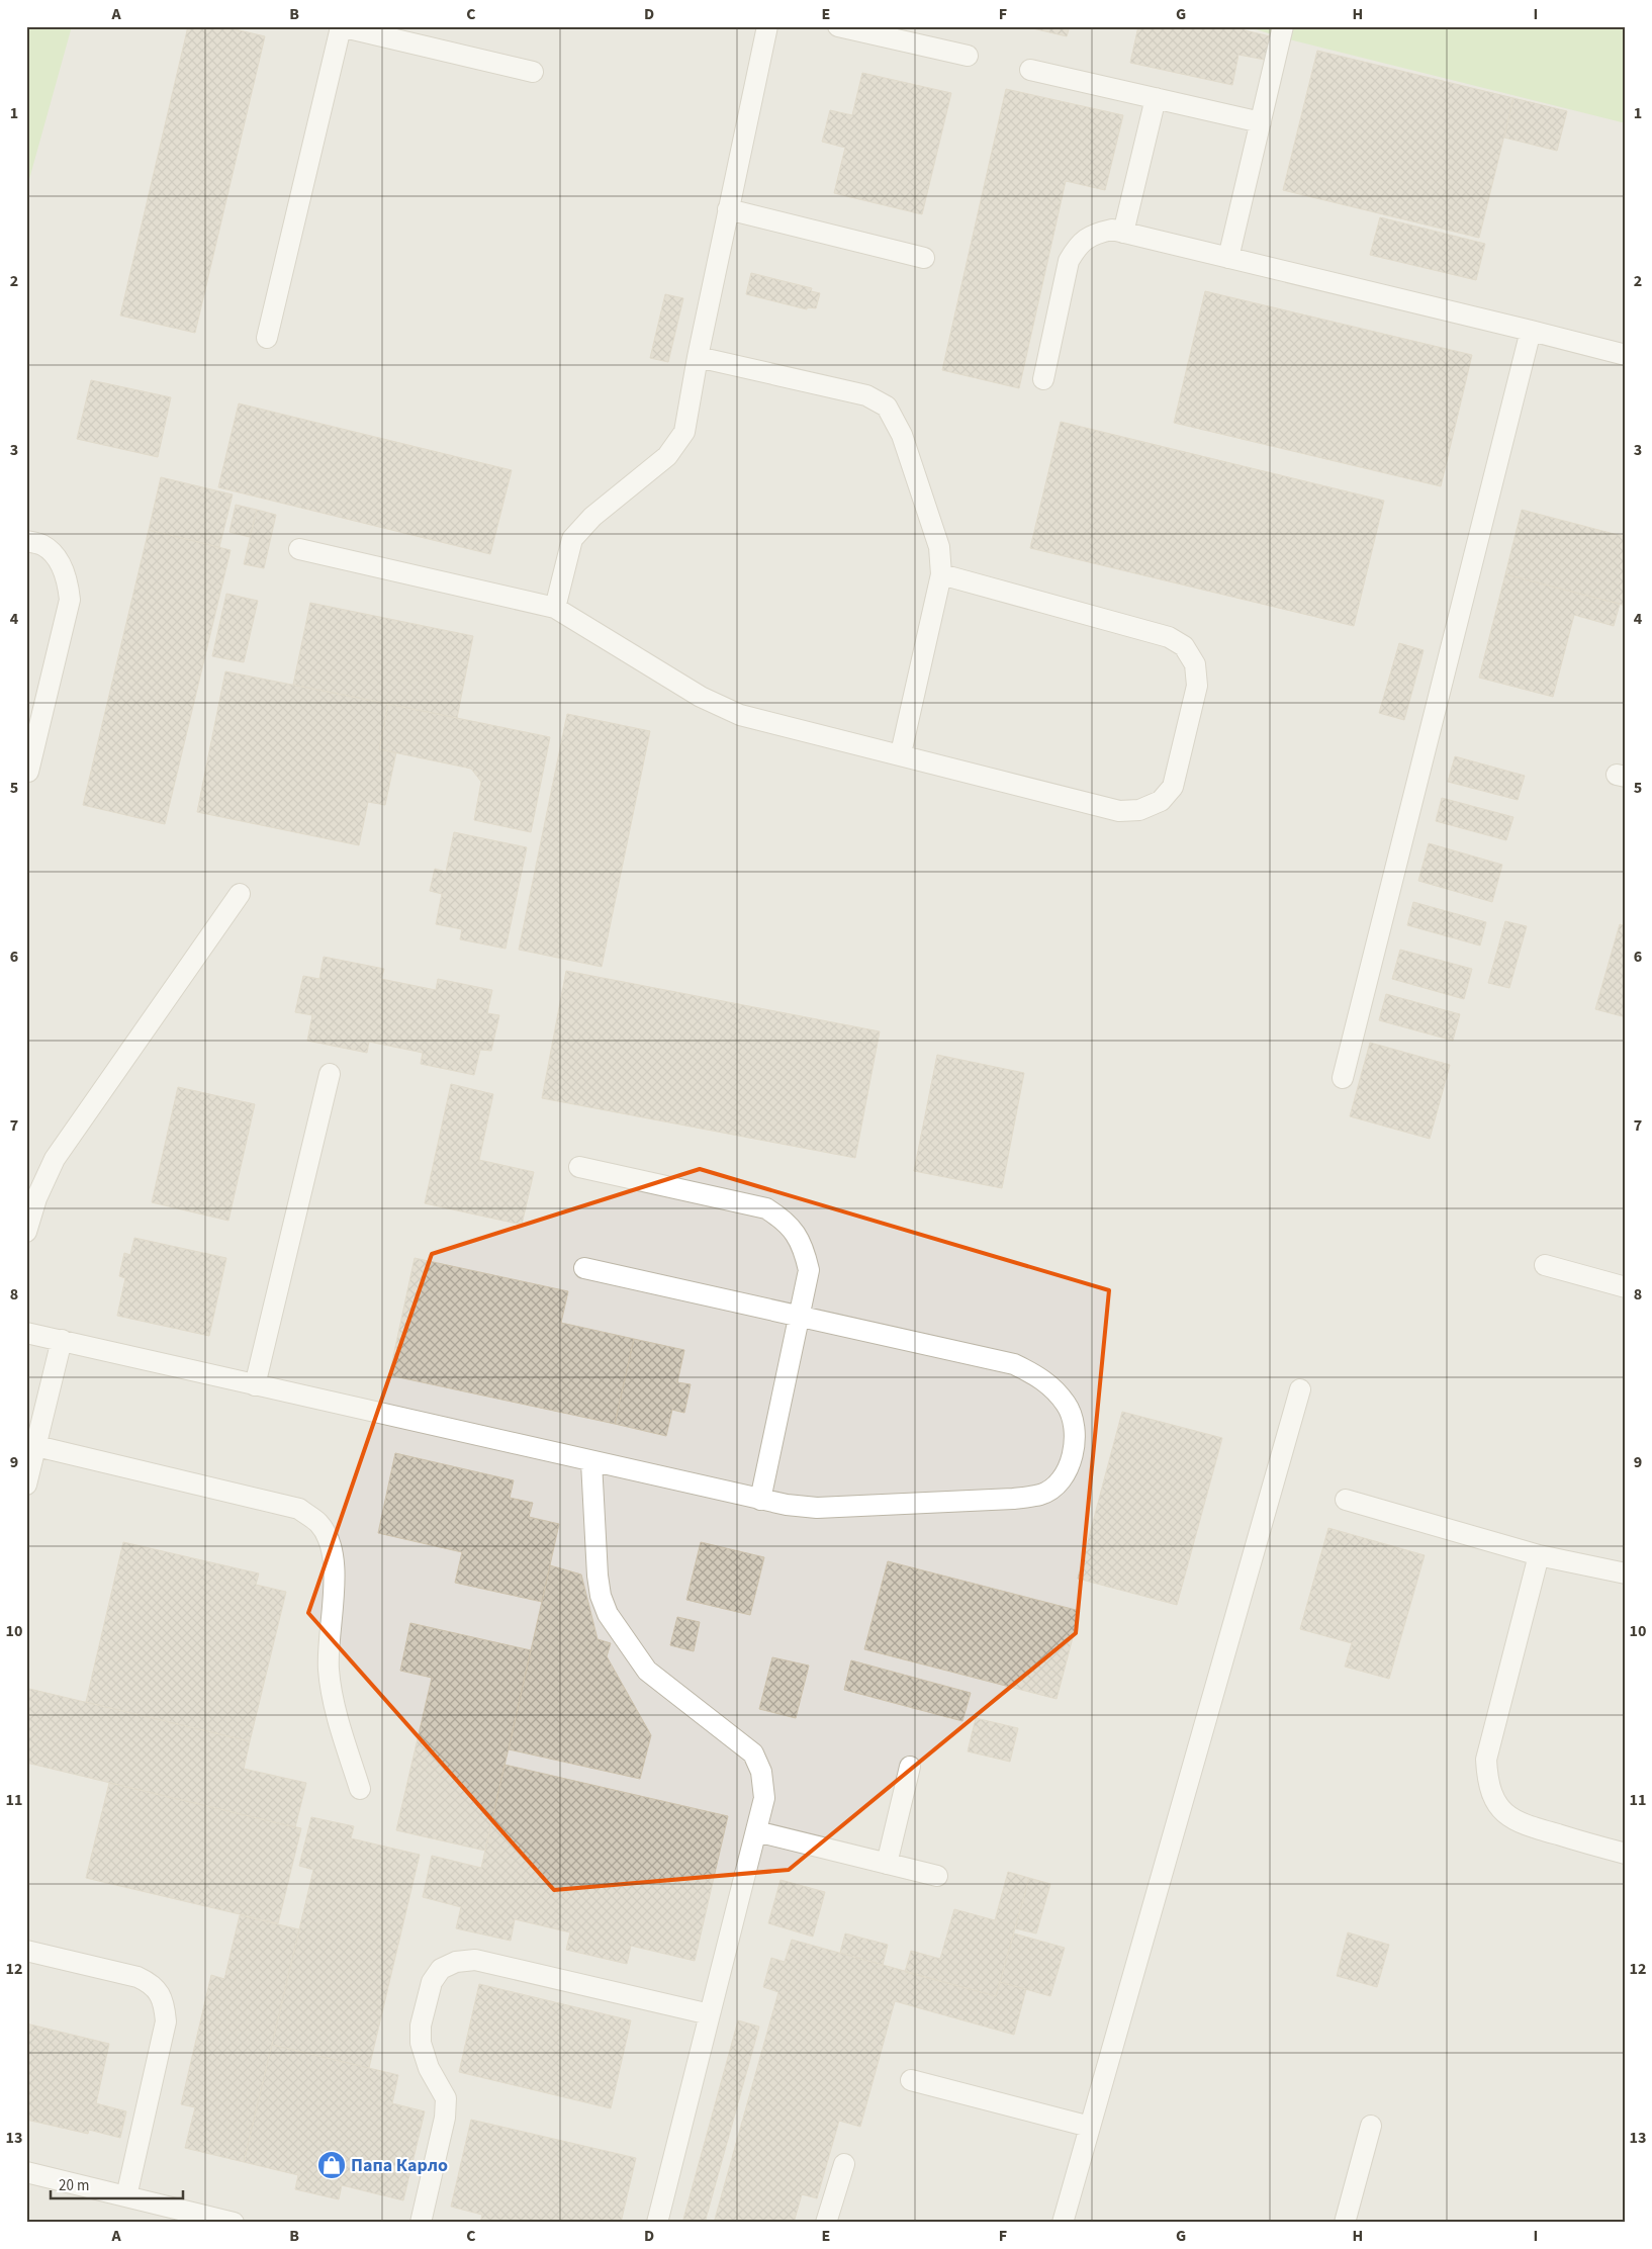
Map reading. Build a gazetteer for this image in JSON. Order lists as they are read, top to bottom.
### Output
{
  "places": {
    "shop": ["Папа Карло"]
  },
  "scale_bar": "20 m",
  "grid": {
    "columns": [
      "A",
      "B",
      "C",
      "D",
      "E",
      "F",
      "G",
      "H",
      "I"
    ],
    "rows": [
      "1",
      "2",
      "3",
      "4",
      "5",
      "6",
      "7",
      "8",
      "9",
      "10",
      "11",
      "12",
      "13"
    ]
  }
}
